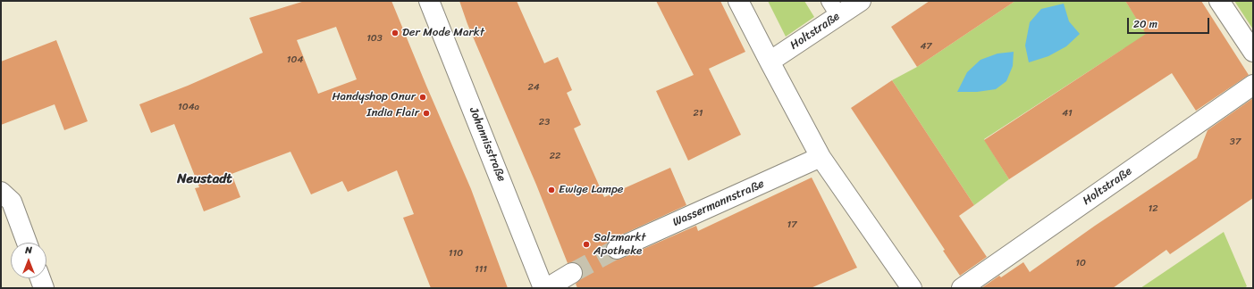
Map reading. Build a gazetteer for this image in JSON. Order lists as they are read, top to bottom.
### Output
{
  "streets": {
    "street": ["Holtstraße", "Johannisstraße", "Wassermannstraße"]
  },
  "districts": ["Neustadt"],
  "places": [
    "Der Mode Markt",
    "Handyshop Onur",
    "India Flair",
    "Ewige Lampe",
    "Salzmarkt Apotheke"
  ],
  "house_numbers": [
    "103",
    "47",
    "104",
    "24",
    "104a",
    "21",
    "41",
    "23",
    "37",
    "22",
    "12",
    "17",
    "110",
    "10",
    "111"
  ],
  "scale_bar": "20 m",
  "north": "top"
}
